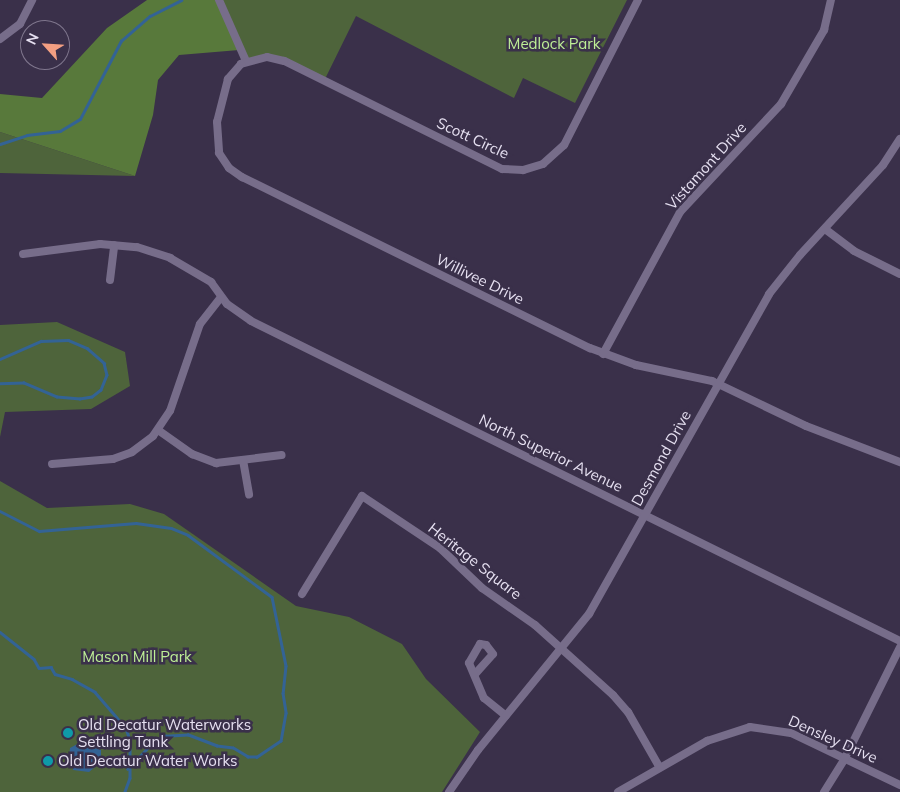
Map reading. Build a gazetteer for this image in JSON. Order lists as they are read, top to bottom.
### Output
{
  "streets": {
    "street": [
      "Scott Circle",
      "Vistamont Drive",
      "Willivee Drive",
      "North Superior Avenue",
      "Desmond Drive",
      "Heritage Square",
      "Densley Drive"
    ]
  },
  "crossings": [
    ["Scott Circle", "Willivee Drive"],
    ["Vistamont Drive", "Willivee Drive"],
    ["Willivee Drive", "Desmond Drive"],
    ["North Superior Avenue", "Desmond Drive"],
    ["Desmond Drive", "Heritage Square"]
  ],
  "parks": ["Medlock Park", "Mason Mill Park"],
  "places": ["Old Decatur Waterworks Settling Tank", "Old Decatur Water Works"],
  "north": "top left"
}
